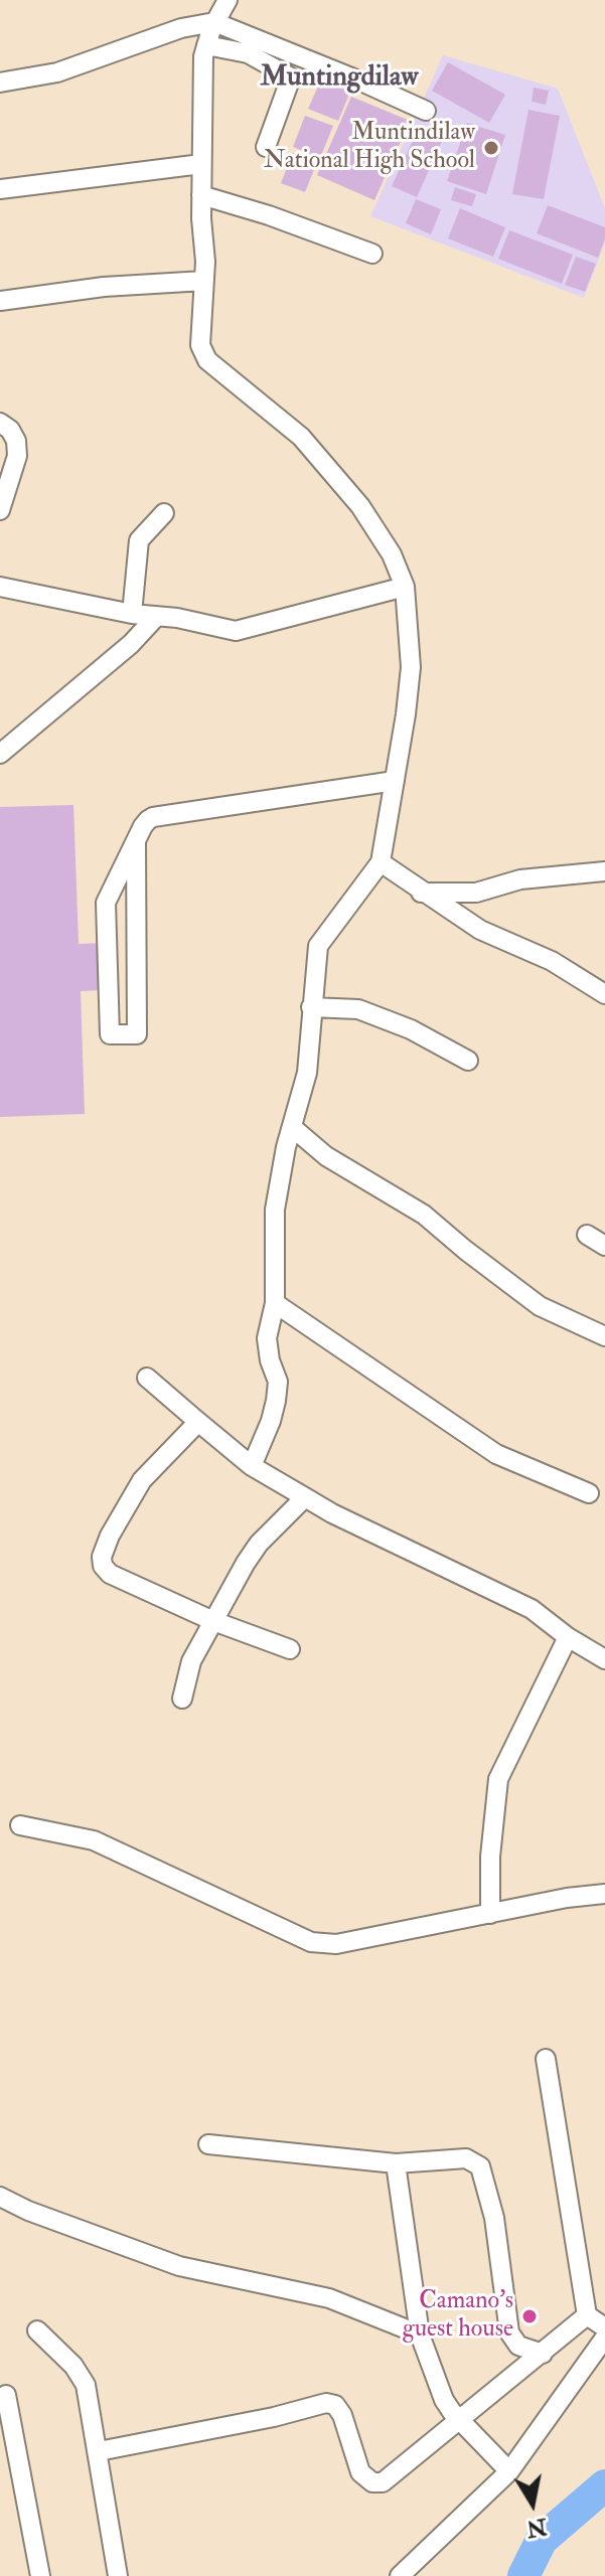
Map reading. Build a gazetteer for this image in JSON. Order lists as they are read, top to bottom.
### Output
{
  "districts": ["Muntingdilaw"],
  "places": ["Muntindilaw National High School", "Camano's guest house"],
  "north": "bottom"
}
